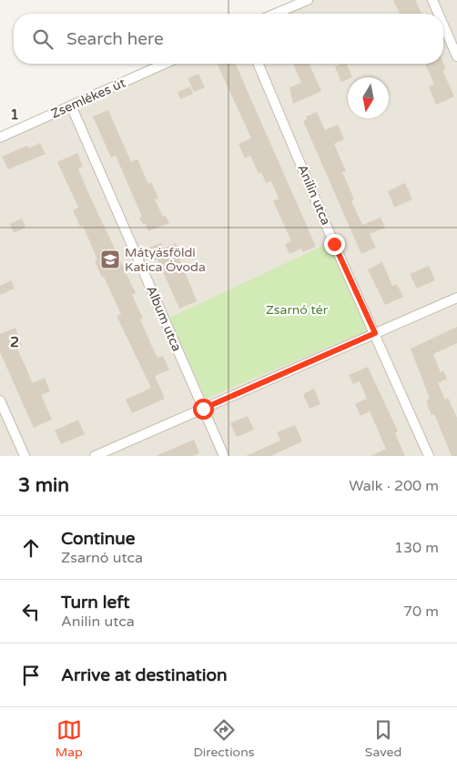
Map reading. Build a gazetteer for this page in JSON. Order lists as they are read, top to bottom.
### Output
{
  "streets": {
    "street": ["Zsemlékes út", "Anilin utca", "Album utca"]
  },
  "crossings": [
    ["Zsemlékes út", "Album utca"]
  ],
  "parks": ["Zsarnó tér"],
  "places": {
    "school or university": ["Mátyásföldi Katica Óvoda"]
  },
  "north": "bottom",
  "page": {
    "search": "Search here",
    "heading": ["3 min", "Walk · 200 m"],
    "list": [
      ["Continue", "Zsarnó utca", "130 m"],
      ["Turn left", "Anilin utca", "70 m"],
      "Arrive at destination"
    ],
    "nav": ["Map", "Directions", "Saved"]
  },
  "grid": {
    "rows": ["1", "2"]
  }
}
